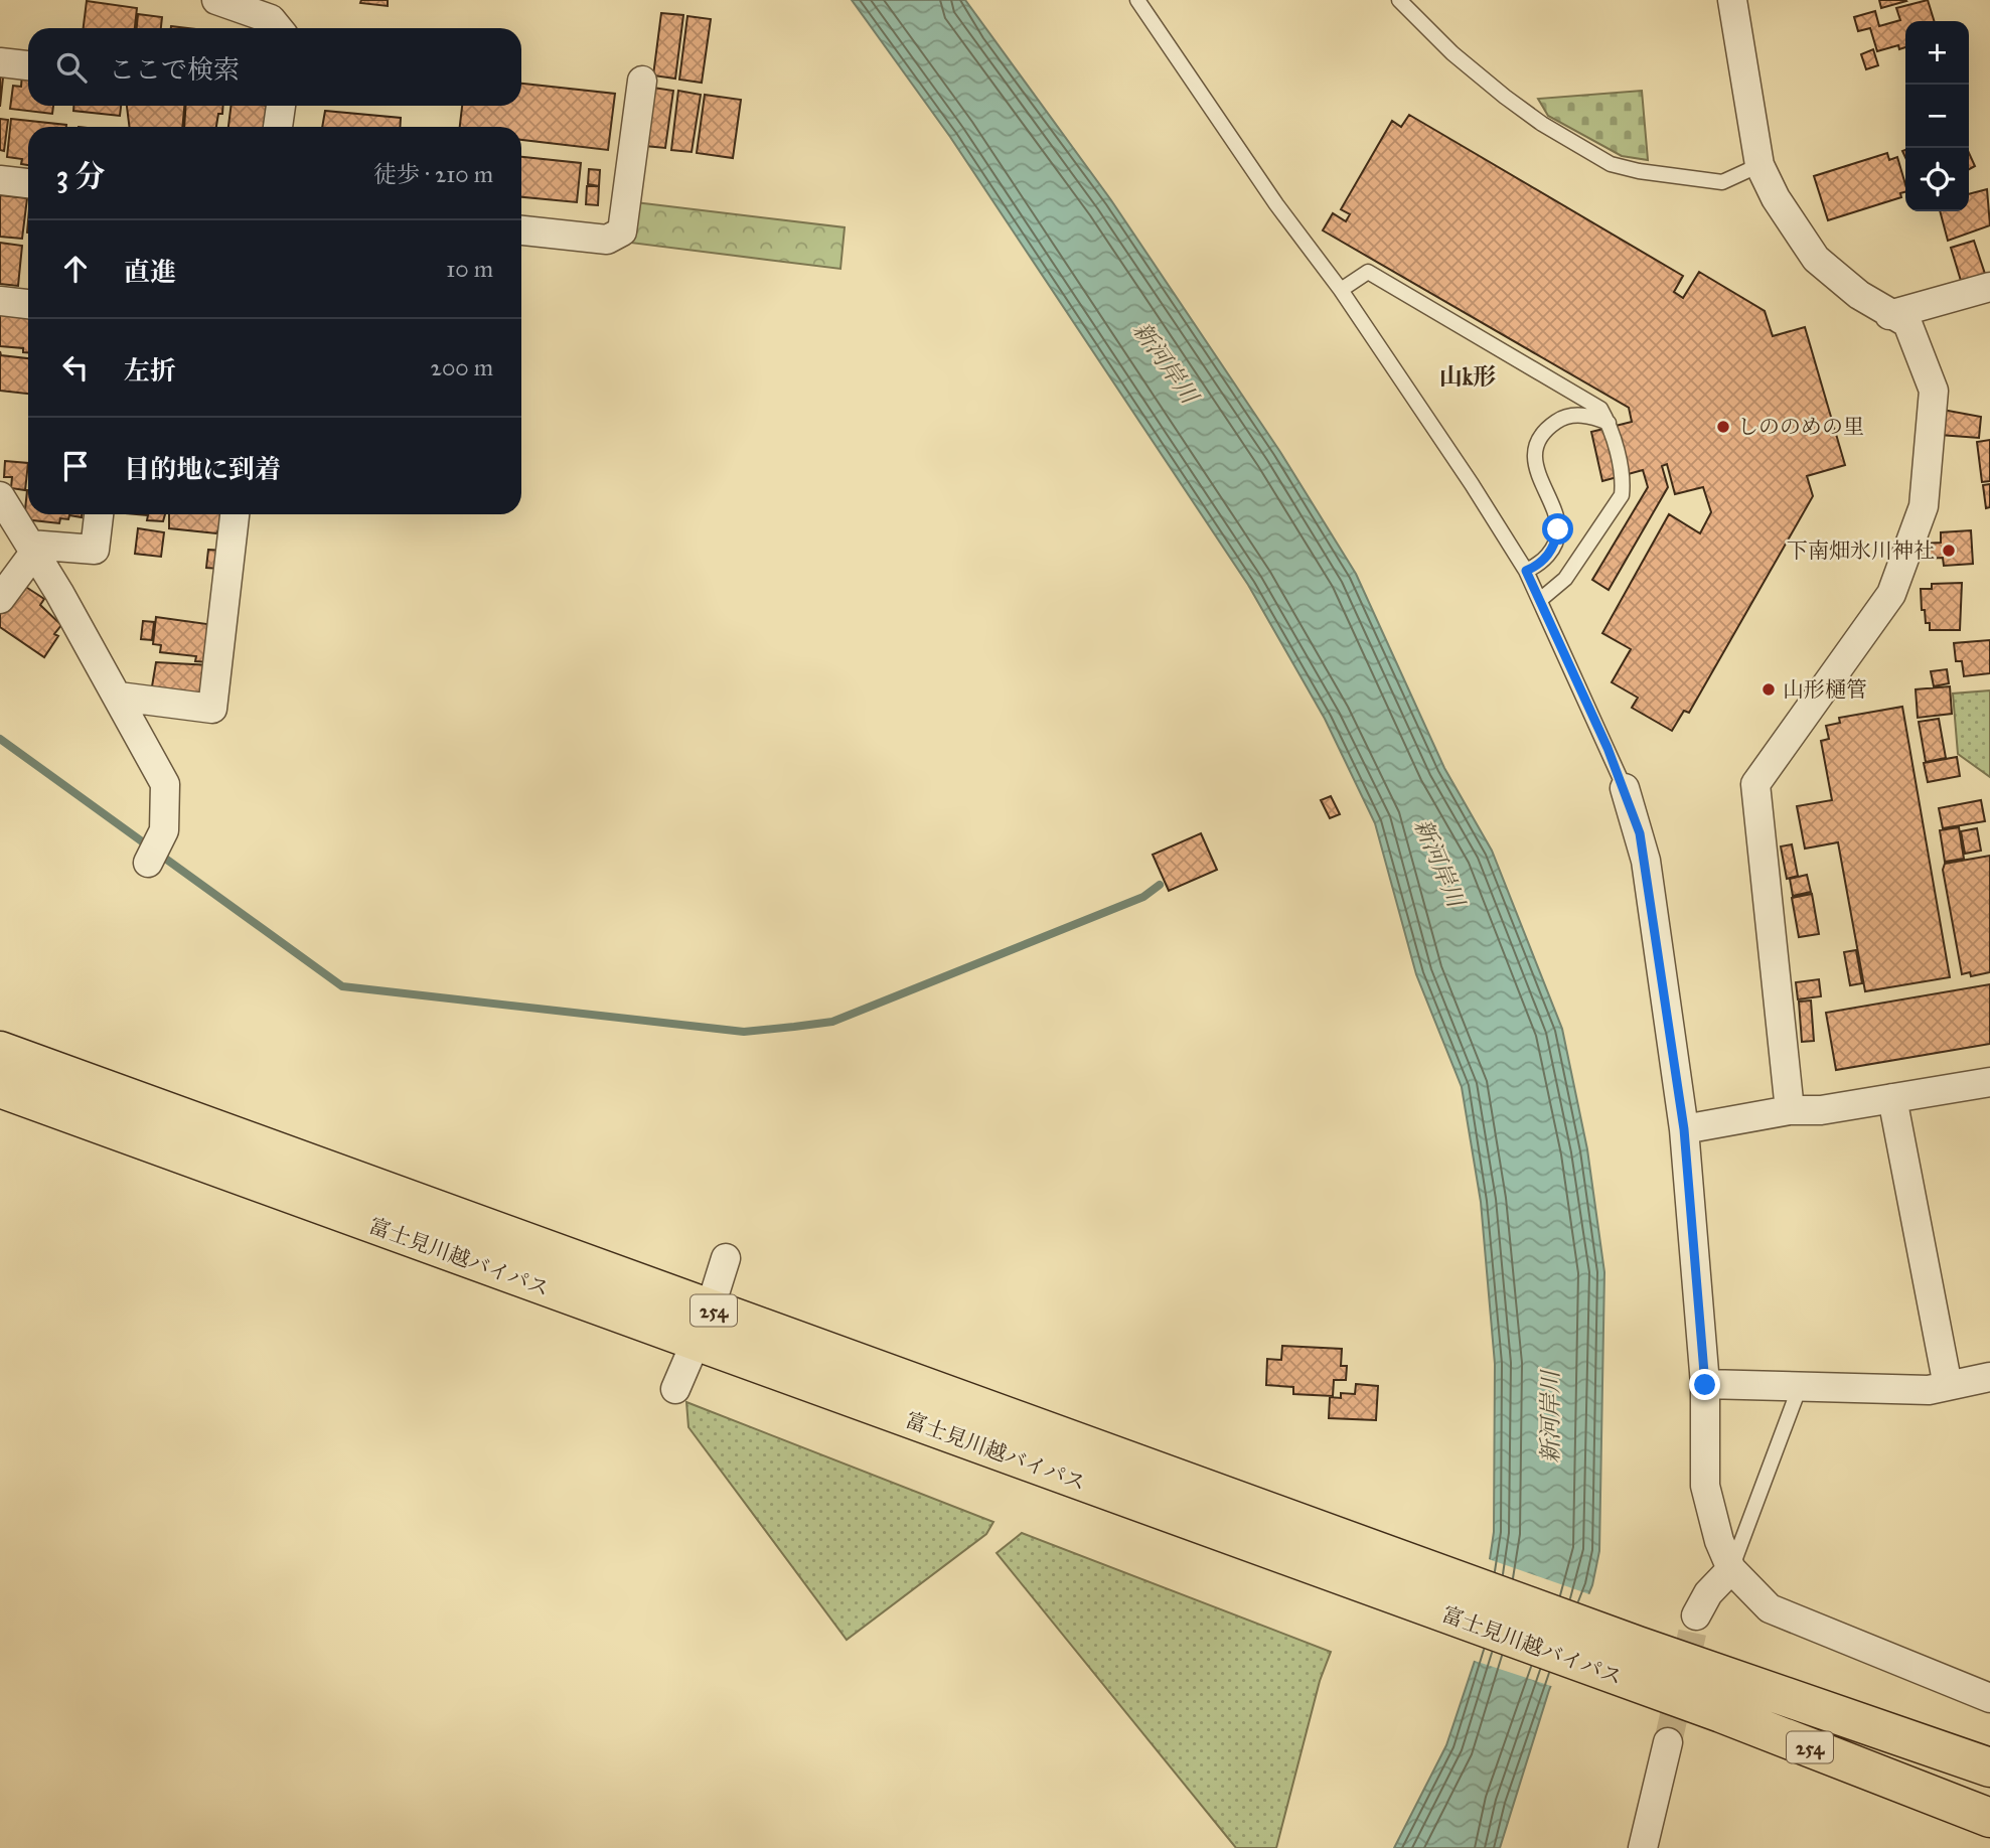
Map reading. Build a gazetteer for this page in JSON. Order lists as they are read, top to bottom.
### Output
{
  "streets": {
    "highway": ["富士見川越バイパス", "254"]
  },
  "districts": ["山k形"],
  "water": ["新河岸川"],
  "places": ["しののめの里", "下南畑氷川神社", "山形樋管"],
  "page": {
    "map_buttons": ["+", "−"],
    "search": "ここで検索",
    "heading": ["3 分", "徒歩 · 210 m"],
    "list": [
      ["直進", "10 m"],
      ["左折", "200 m"],
      "目的地に到着"
    ]
  }
}
